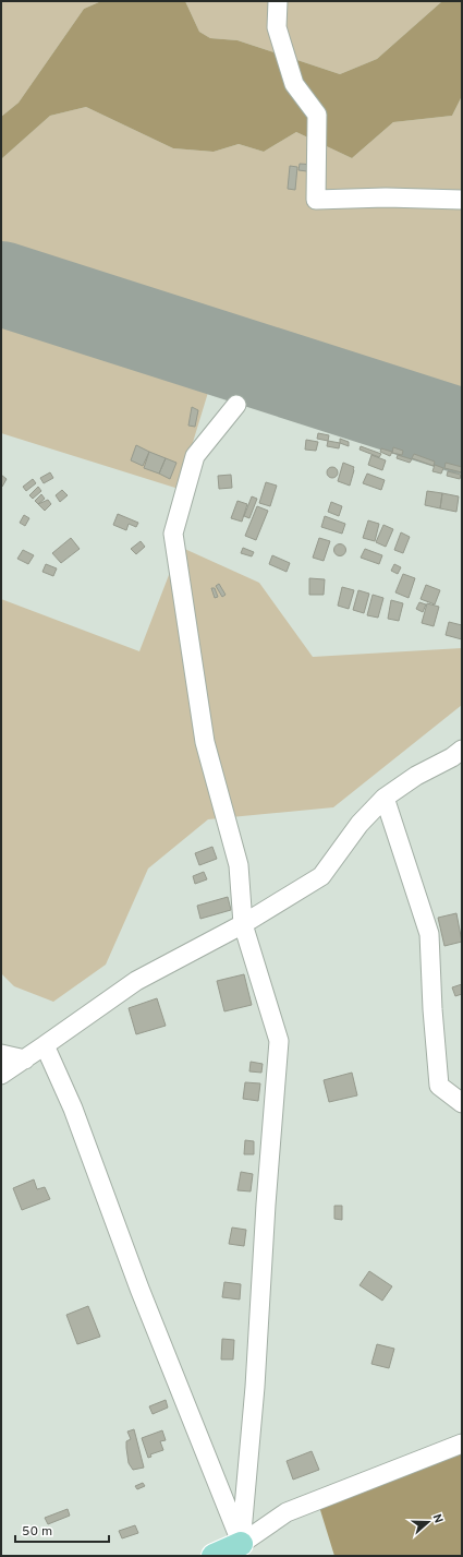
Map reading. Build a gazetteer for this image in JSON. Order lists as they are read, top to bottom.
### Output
{
  "scale_bar": "50 m",
  "north": "right"
}
